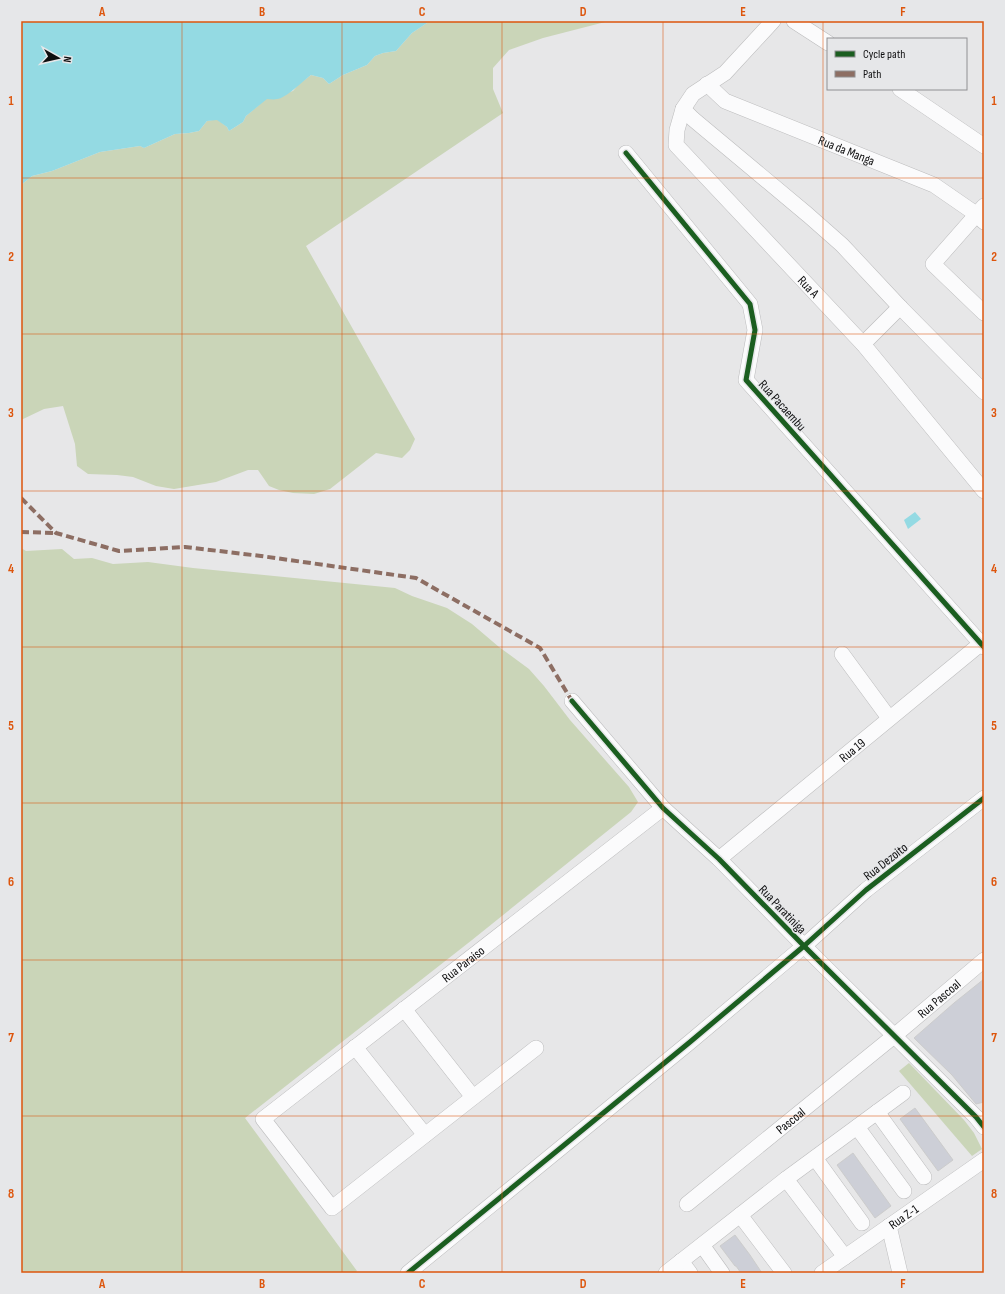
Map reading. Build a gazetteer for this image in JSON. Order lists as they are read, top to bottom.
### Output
{
  "streets": {
    "street": [
      "Rua da Manga",
      "Rua A",
      "Rua Pacaembu",
      "Rua 19",
      "Rua Dezoito",
      "Rua Paratiniga",
      "Rua Paraiso",
      "Rua Pascoal",
      "Pascoal",
      "Rua Z-1"
    ]
  },
  "crossings": [
    ["Rua da Manga", "Rua A"],
    ["Rua Pacaembu", "Rua 19"],
    ["Rua 19", "Rua Paratiniga"],
    ["Rua Dezoito", "Rua Paratiniga"],
    ["Rua Paratiniga", "Rua Paraiso"],
    ["Rua Paratiniga", "Rua Pascoal"],
    ["Rua Paratiniga", "Pascoal"],
    ["Rua Pascoal", "Pascoal"]
  ],
  "legend": ["Cycle path", "Path"],
  "north": "right",
  "grid": {
    "columns": [
      "A",
      "B",
      "C",
      "D",
      "E",
      "F"
    ],
    "rows": [
      "1",
      "2",
      "3",
      "4",
      "5",
      "6",
      "7",
      "8"
    ]
  }
}
